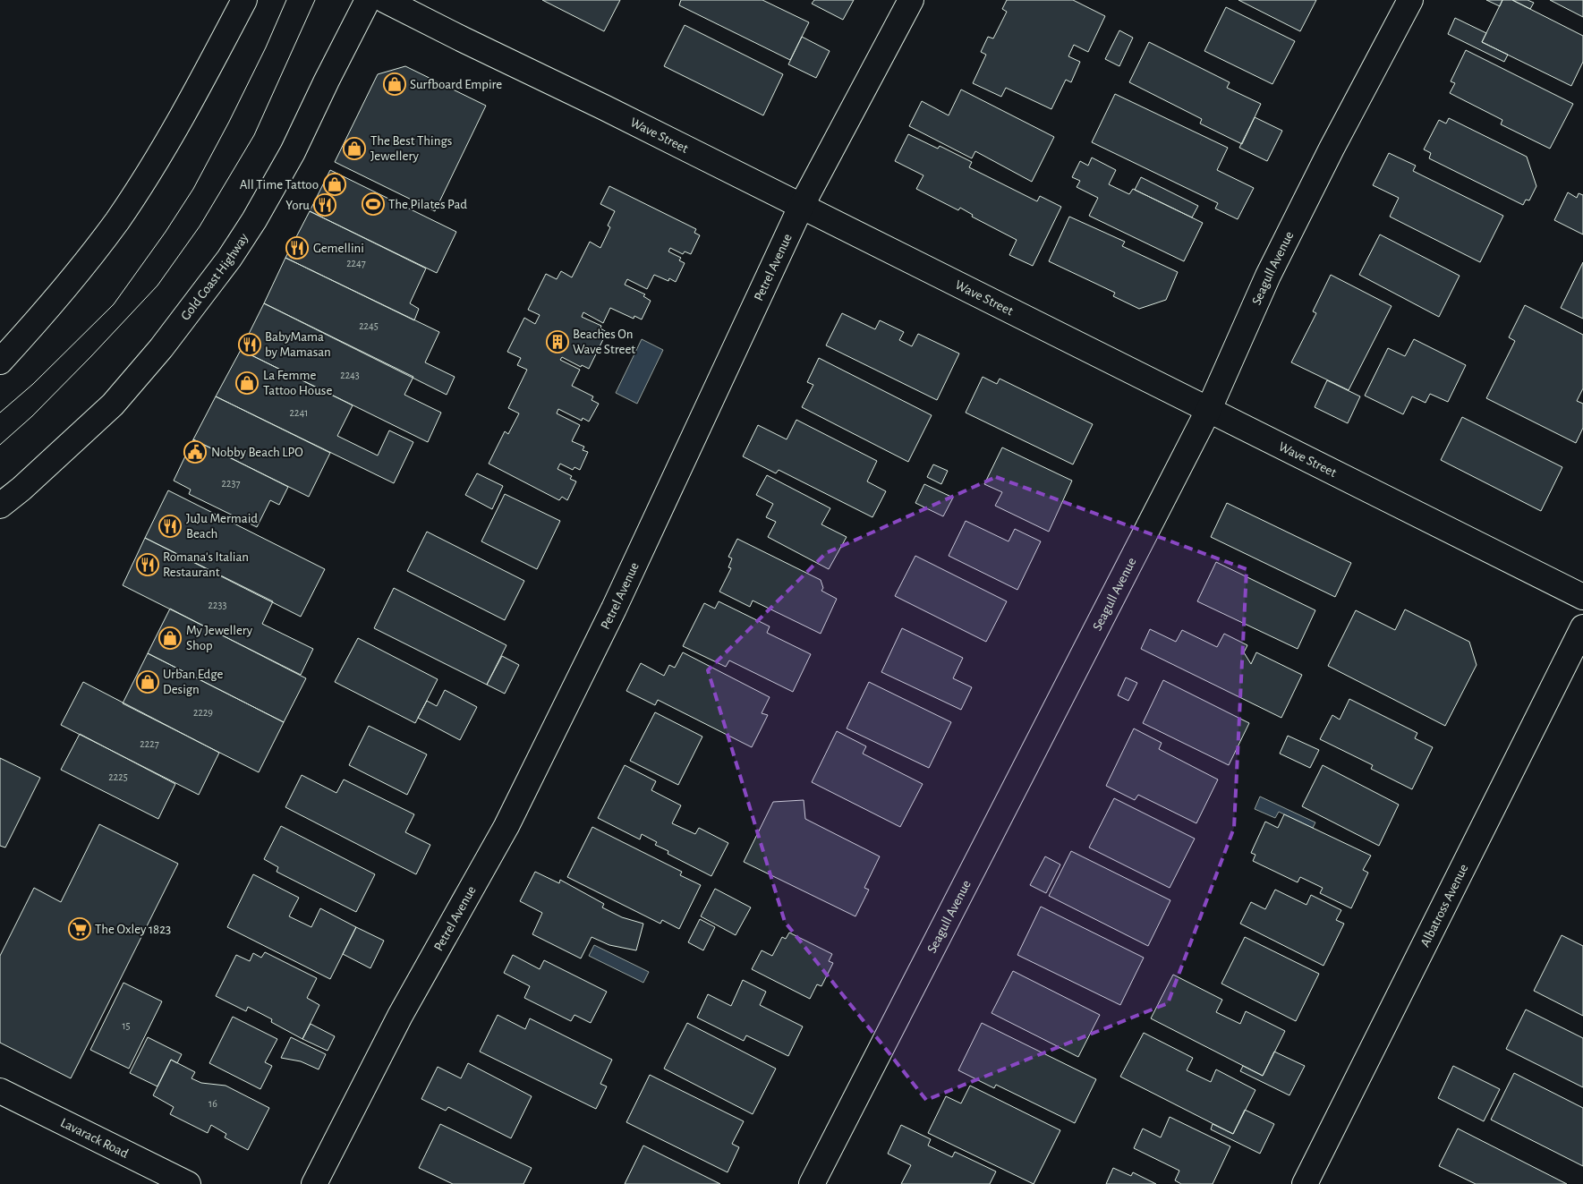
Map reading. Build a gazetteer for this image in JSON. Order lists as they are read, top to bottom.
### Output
{
  "streets": {
    "main road": [
      "Wave Street",
      "Petrel Avenue",
      "Seagull Avenue",
      "Gold Coast Highway",
      "Albatross Avenue",
      "Lavarack Road"
    ]
  },
  "crossings": [
    ["Wave Street", "Petrel Avenue"],
    ["Wave Street", "Seagull Avenue"]
  ],
  "places": {
    "shop": [
      "Surfboard Empire",
      "The Best Things Jewellery",
      "All Time Tattoo",
      "La Femme Tattoo House",
      "My Jewellery Shop",
      "Urban Edge Design"
    ],
    "sports": ["The Pilates Pad"],
    "restaurant": [
      "Yoru",
      "Gemellini",
      "BabyMama by Mamasan",
      "JuJu Mermaid Beach",
      "Romana's Italian Restaurant"
    ],
    "building": ["Beaches On Wave Street"],
    "public building": ["Nobby Beach LPO"],
    "supermarket": ["The Oxley 1823"]
  },
  "house_numbers": [
    "2247",
    "2245",
    "2243",
    "2241",
    "2237",
    "2233",
    "2229",
    "2227",
    "2225",
    "15",
    "16"
  ]
}
